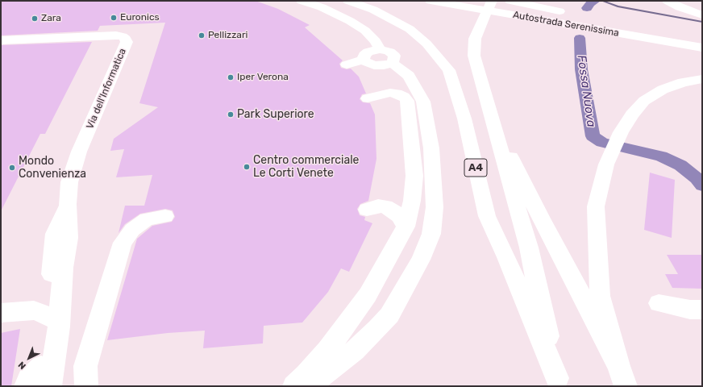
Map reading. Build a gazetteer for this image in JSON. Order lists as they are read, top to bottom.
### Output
{
  "streets": {
    "main road": ["Autostrada Serenissima", "Via dell'Informatica", "A4"]
  },
  "crossings": [
    ["Autostrada Serenissima", "A4"]
  ],
  "water": ["Fossa Nuova"],
  "places": [
    "Euronics",
    "Zara",
    "Pellizzari",
    "Iper Verona",
    "Park Superiore",
    "Centro commerciale Le Corti Venete",
    "Mondo Convenienza"
  ],
  "north": "bottom left"
}
